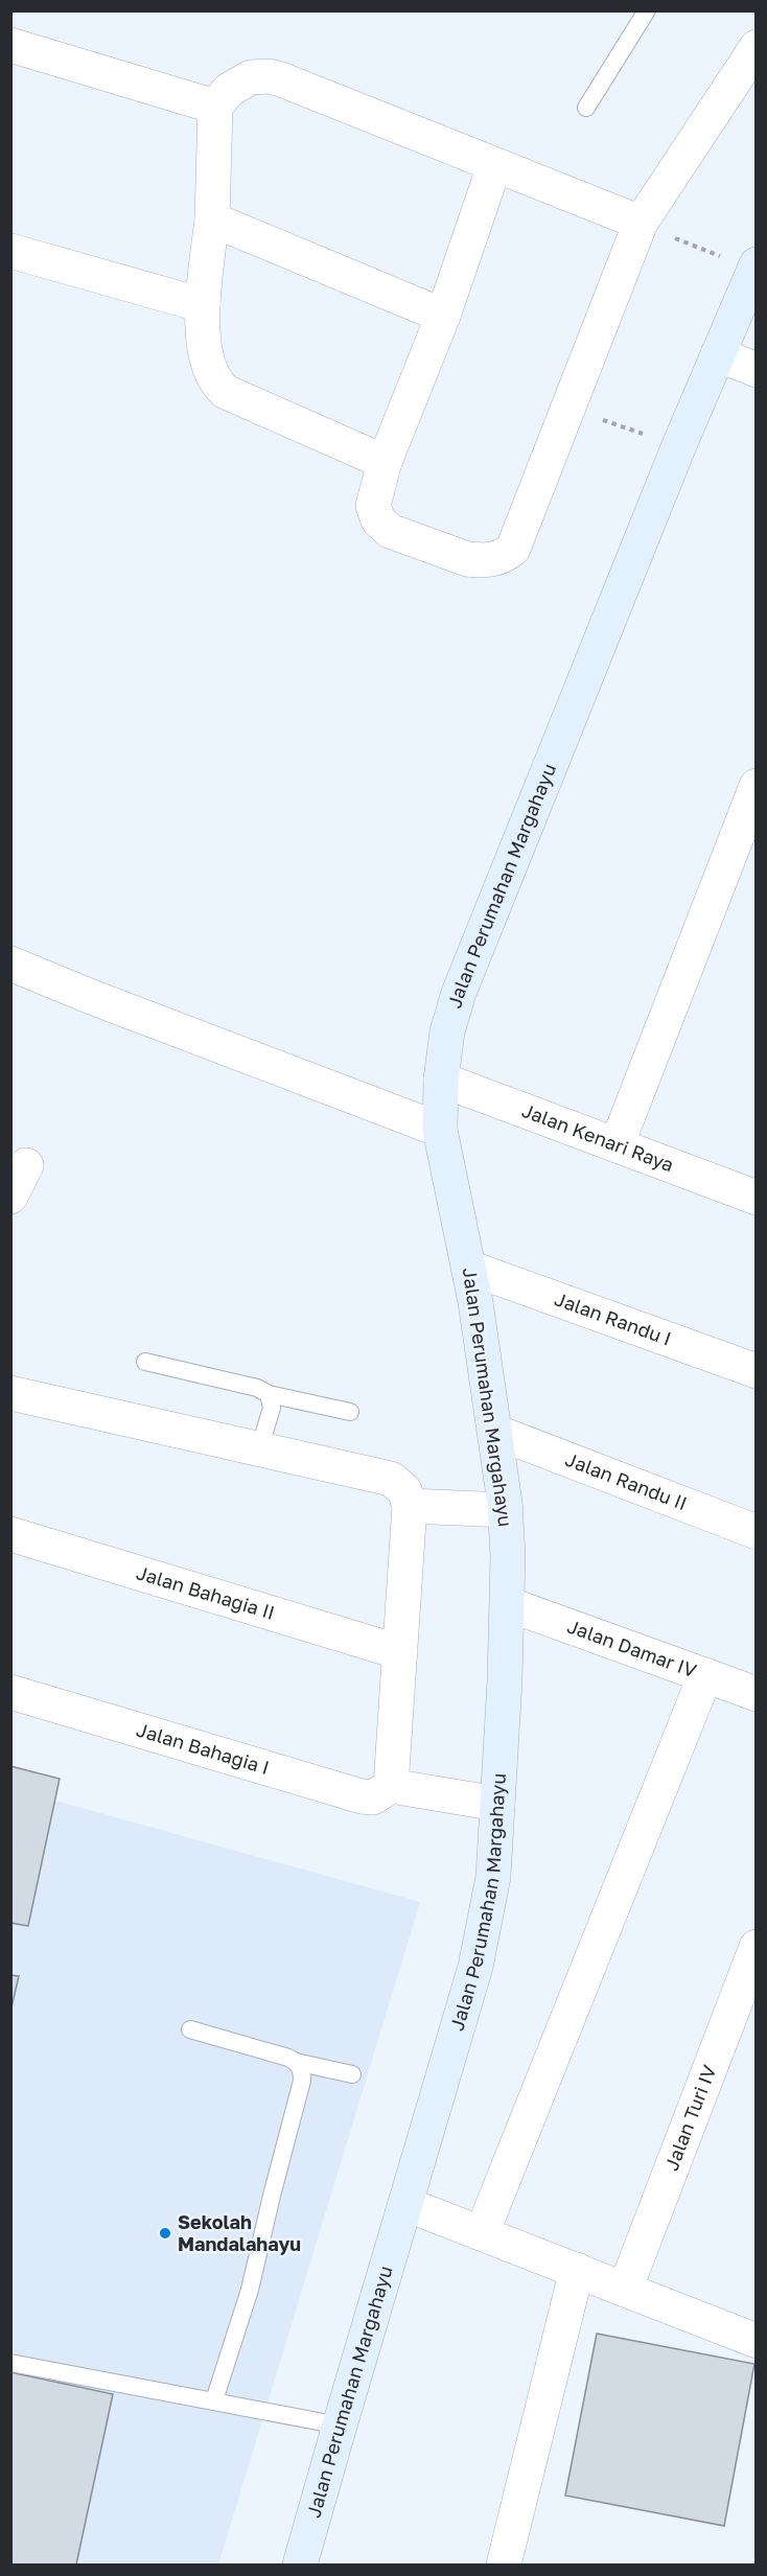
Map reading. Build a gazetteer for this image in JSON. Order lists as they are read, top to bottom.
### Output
{
  "streets": {
    "street": [
      "Jalan Perumahan Margahayu",
      "Jalan Kenari Raya",
      "Jalan Randu I",
      "Jalan Randu II",
      "Jalan Bahagia II",
      "Jalan Damar IV",
      "Jalan Bahagia I",
      "Jalan Turi IV"
    ]
  },
  "crossings": [
    ["Jalan Perumahan Margahayu", "Jalan Kenari Raya"],
    ["Jalan Perumahan Margahayu", "Jalan Randu I"],
    ["Jalan Perumahan Margahayu", "Jalan Randu II"],
    ["Jalan Perumahan Margahayu", "Jalan Damar IV"]
  ],
  "places": ["Sekolah Mandalahayu"]
}
